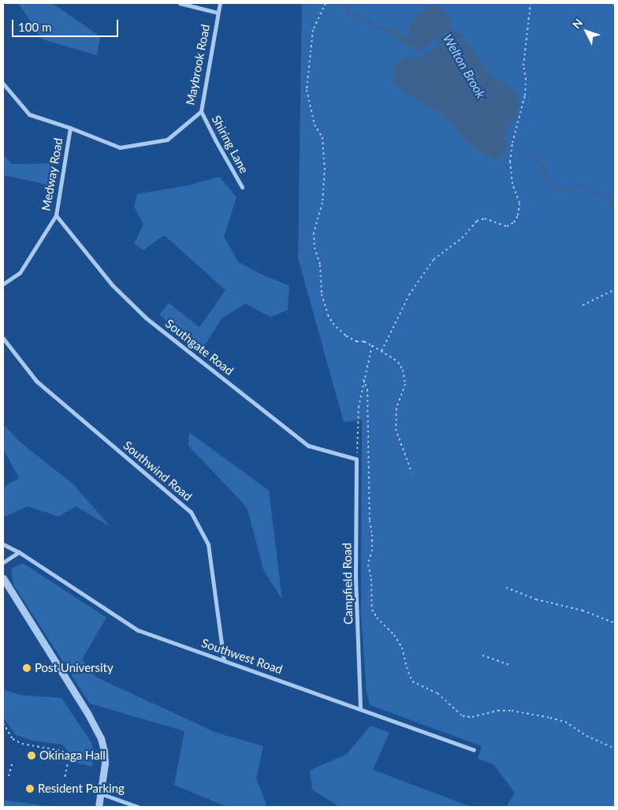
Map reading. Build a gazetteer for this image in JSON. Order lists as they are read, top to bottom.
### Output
{
  "streets": {
    "street": [
      "Maybrook Road",
      "Shiring Lane",
      "Medway Road",
      "Southgate Road",
      "Southwind Road",
      "Campfield Road",
      "Southwest Road"
    ]
  },
  "crossings": [
    ["Maybrook Road", "Shiring Lane"],
    ["Maybrook Road", "Medway Road"],
    ["Medway Road", "Southgate Road"],
    ["Southgate Road", "Campfield Road"],
    ["Southwind Road", "Southwest Road"],
    ["Campfield Road", "Southwest Road"]
  ],
  "water": ["Welton Brook"],
  "places": ["Post University", "Okinaga Hall", "Resident Parking"],
  "scale_bar": "100 m",
  "north": "top left"
}
